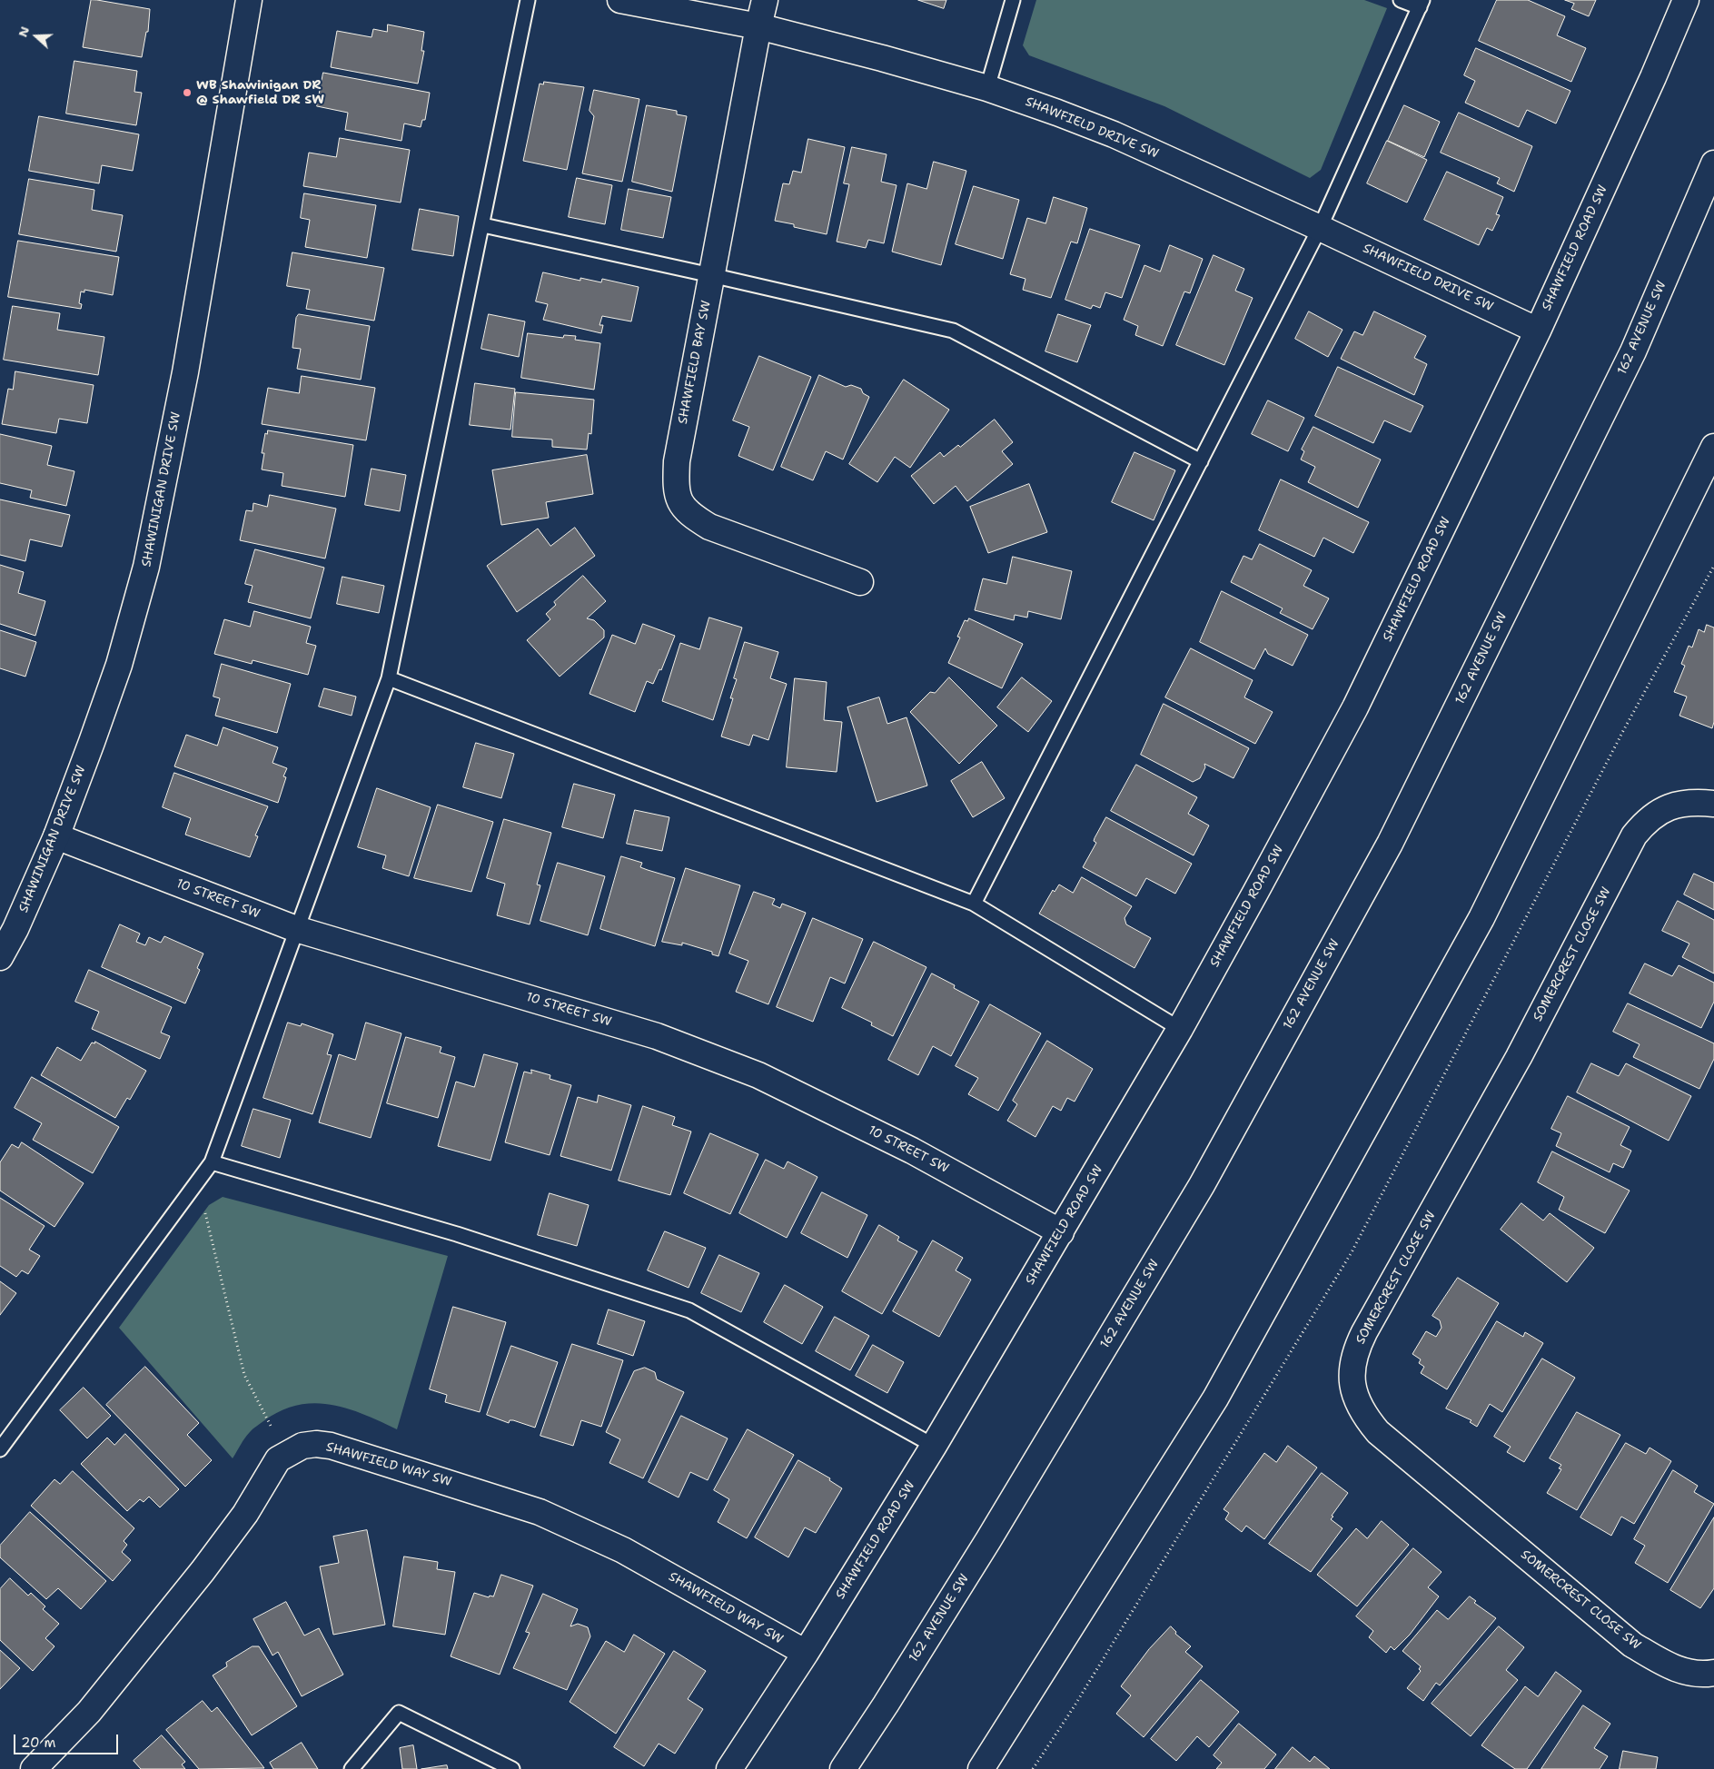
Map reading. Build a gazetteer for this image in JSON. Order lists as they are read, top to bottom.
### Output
{
  "streets": {
    "street": [
      "SHAWFIELD DRIVE SW",
      "SHAWFIELD ROAD SW",
      "162 AVENUE SW",
      "SHAWFIELD BAY SW",
      "SHAWINIGAN DRIVE SW",
      "10 STREET SW",
      "SOMERCREST CLOSE SW",
      "SHAWFIELD WAY SW"
    ]
  },
  "crossings": [
    ["SHAWFIELD DRIVE SW", "SHAWFIELD ROAD SW"],
    ["SHAWFIELD DRIVE SW", "SHAWFIELD BAY SW"],
    ["SHAWFIELD ROAD SW", "10 STREET SW"],
    ["SHAWFIELD ROAD SW", "SHAWFIELD WAY SW"],
    ["SHAWINIGAN DRIVE SW", "10 STREET SW"]
  ],
  "places": ["WB Shawinigan DR @ Shawfield DR SW"],
  "scale_bar": "20 m",
  "north": "left"
}
